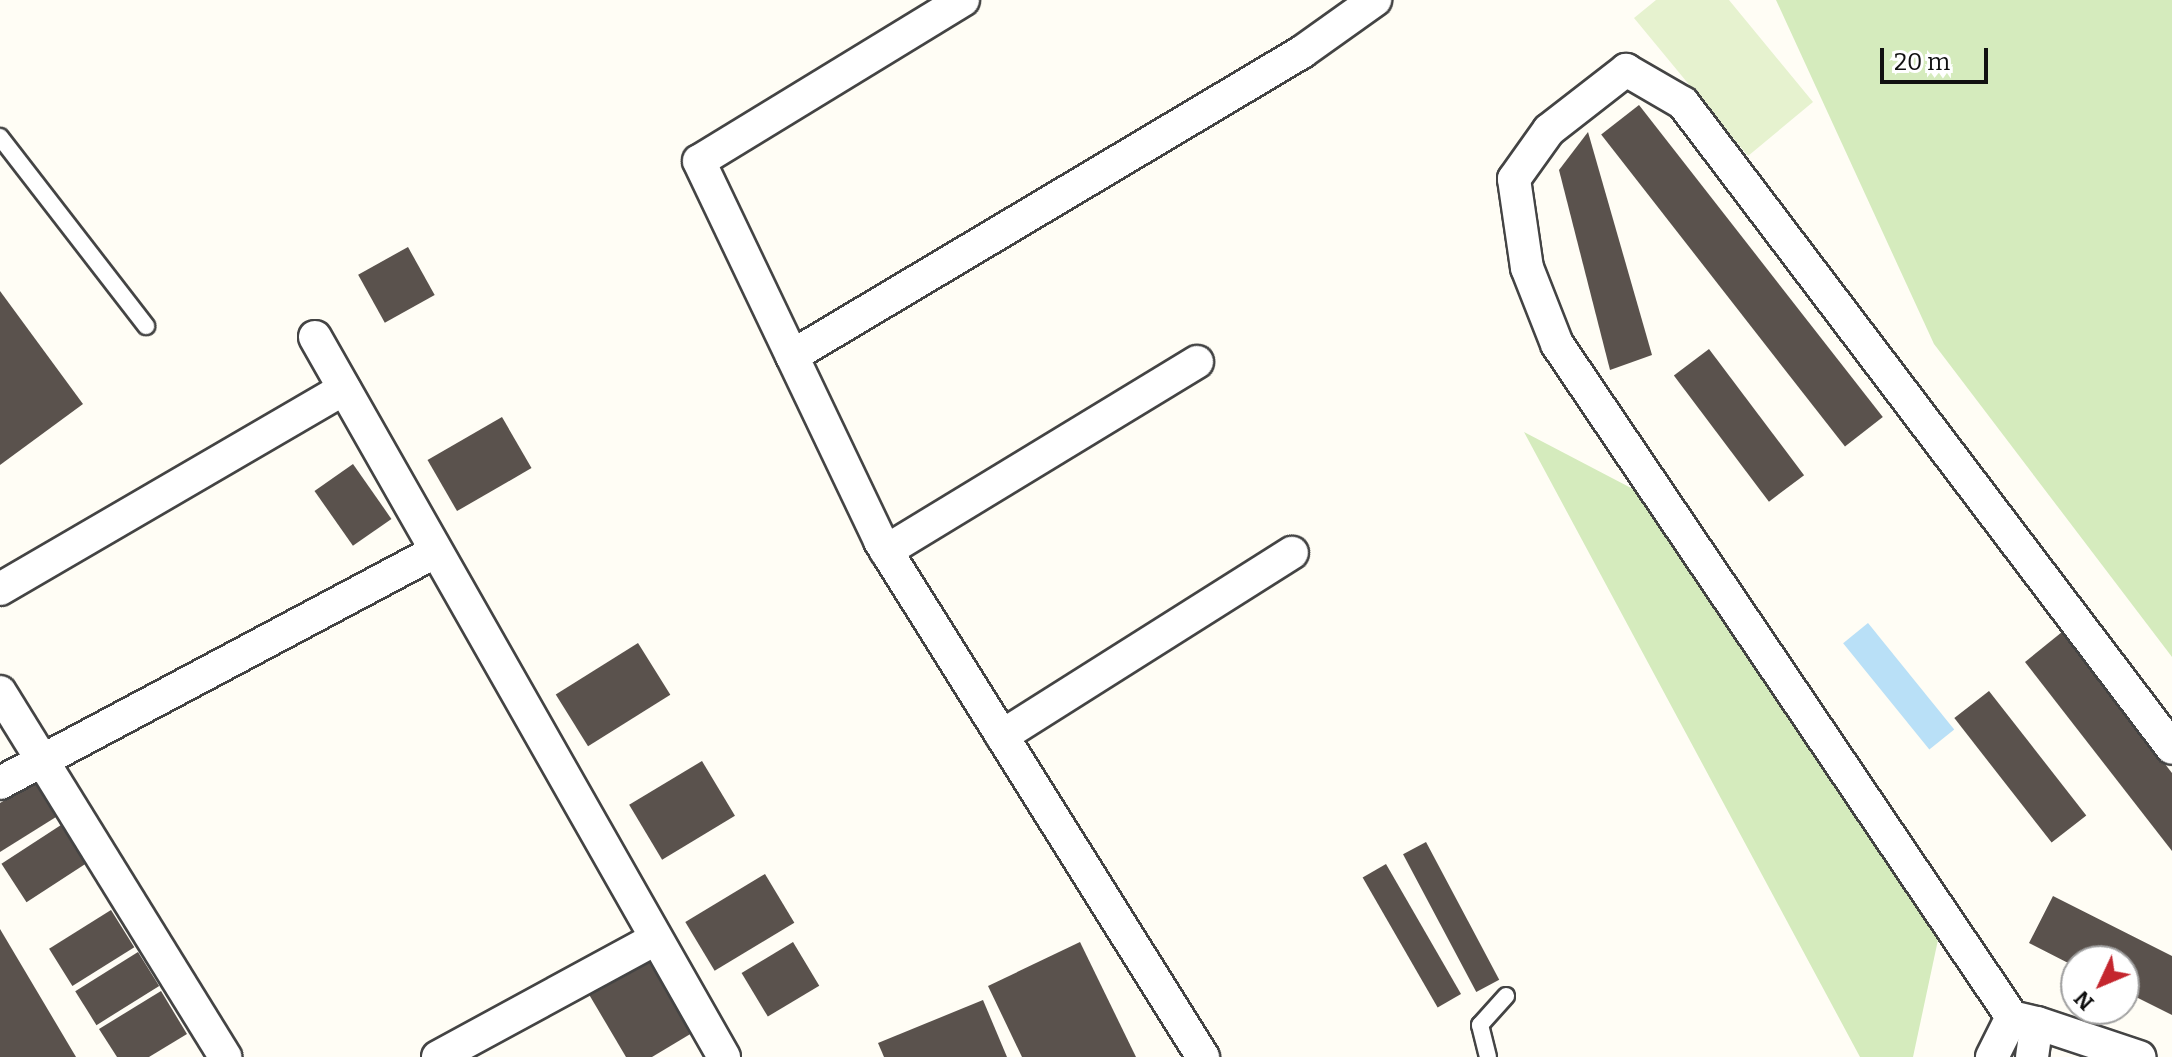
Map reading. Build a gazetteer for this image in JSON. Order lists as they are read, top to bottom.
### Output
{
  "scale_bar": "20 m",
  "north": "bottom left"
}
